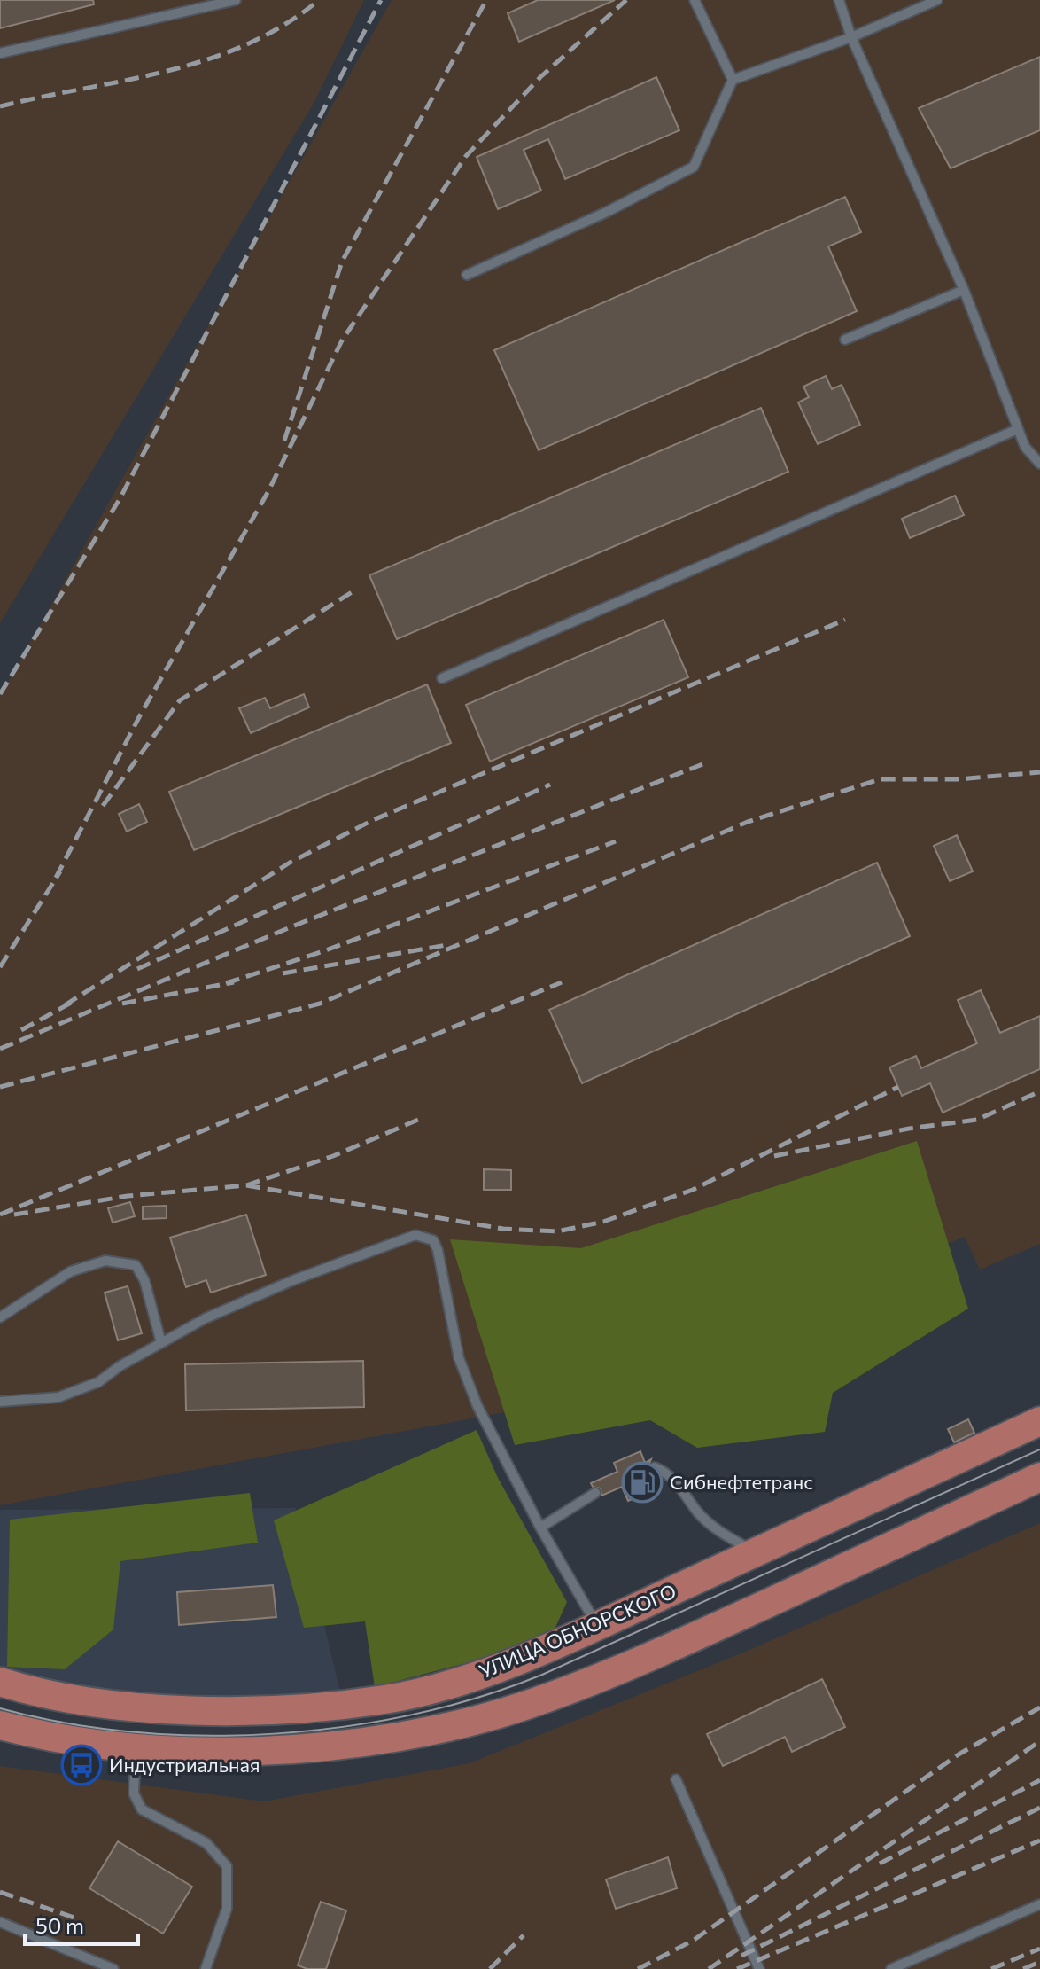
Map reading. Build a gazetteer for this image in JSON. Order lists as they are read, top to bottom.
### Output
{
  "streets": {
    "main road": ["УЛИЦА ОБНОРСКОГО"]
  },
  "places": {
    "fuel station": ["Сибнефтетранс"],
    "bus stop": ["Индустриальная"]
  },
  "scale_bar": "50 m"
}
